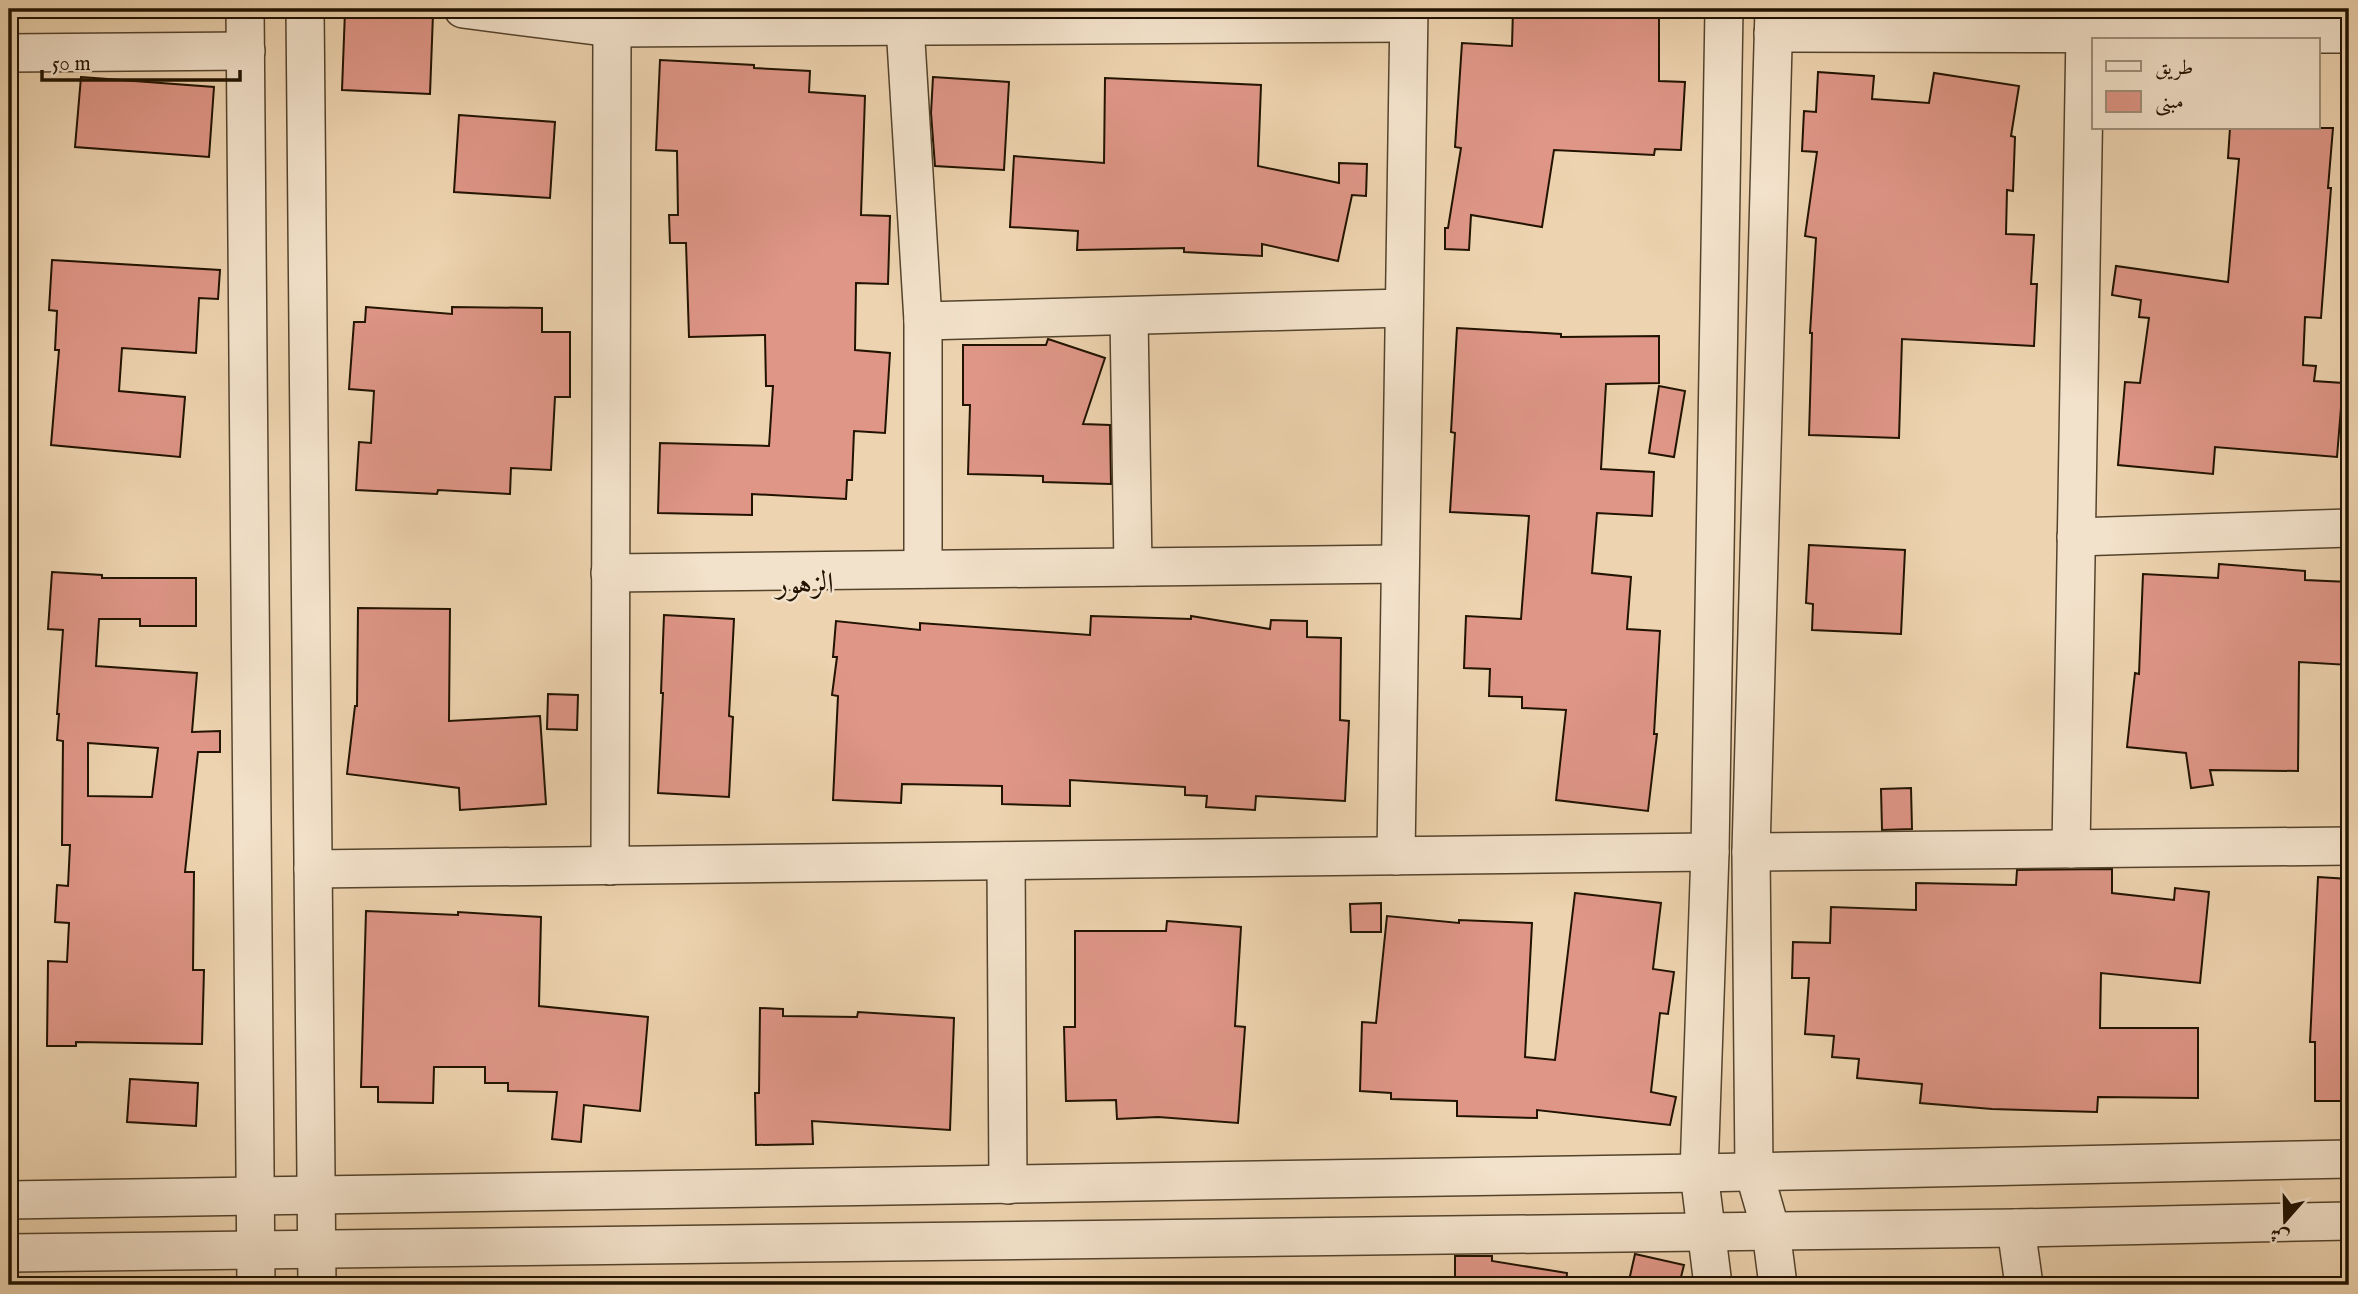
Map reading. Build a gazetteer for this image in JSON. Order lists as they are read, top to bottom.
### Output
{
  "districts": ["الزهور"],
  "legend": ["طريق", "مبنى"],
  "scale_bar": "50 m",
  "north": "bottom"
}
